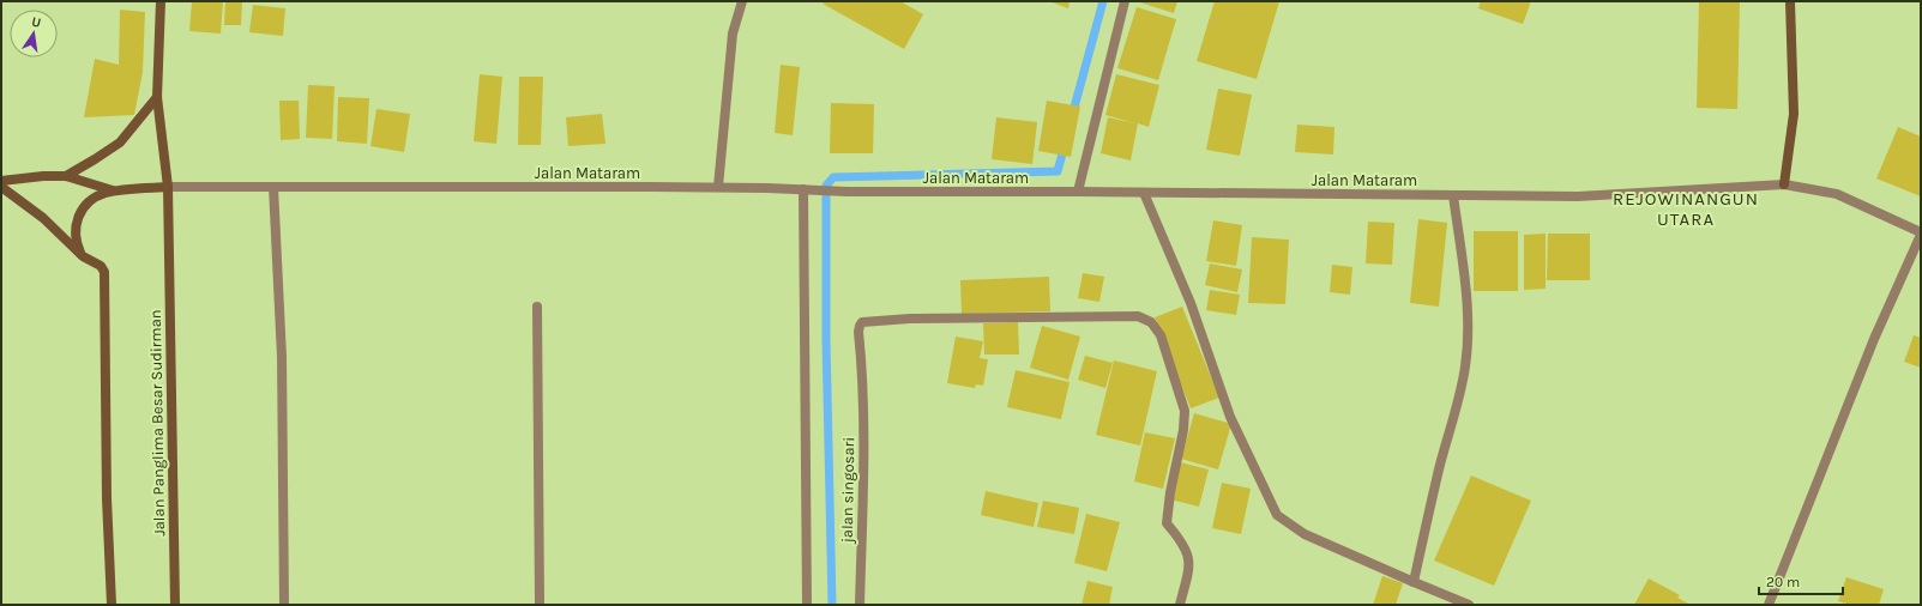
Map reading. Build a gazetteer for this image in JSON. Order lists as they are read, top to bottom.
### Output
{
  "streets": {
    "main road": ["Jalan Panglima Besar Sudirman"],
    "street": ["Jalan Mataram", "jalan singosari"]
  },
  "crossings": [
    ["Jalan Mataram", "Jalan Panglima Besar Sudirman"]
  ],
  "districts": ["REJOWINANGUN UTARA"],
  "scale_bar": "20 m",
  "north": "top"
}
